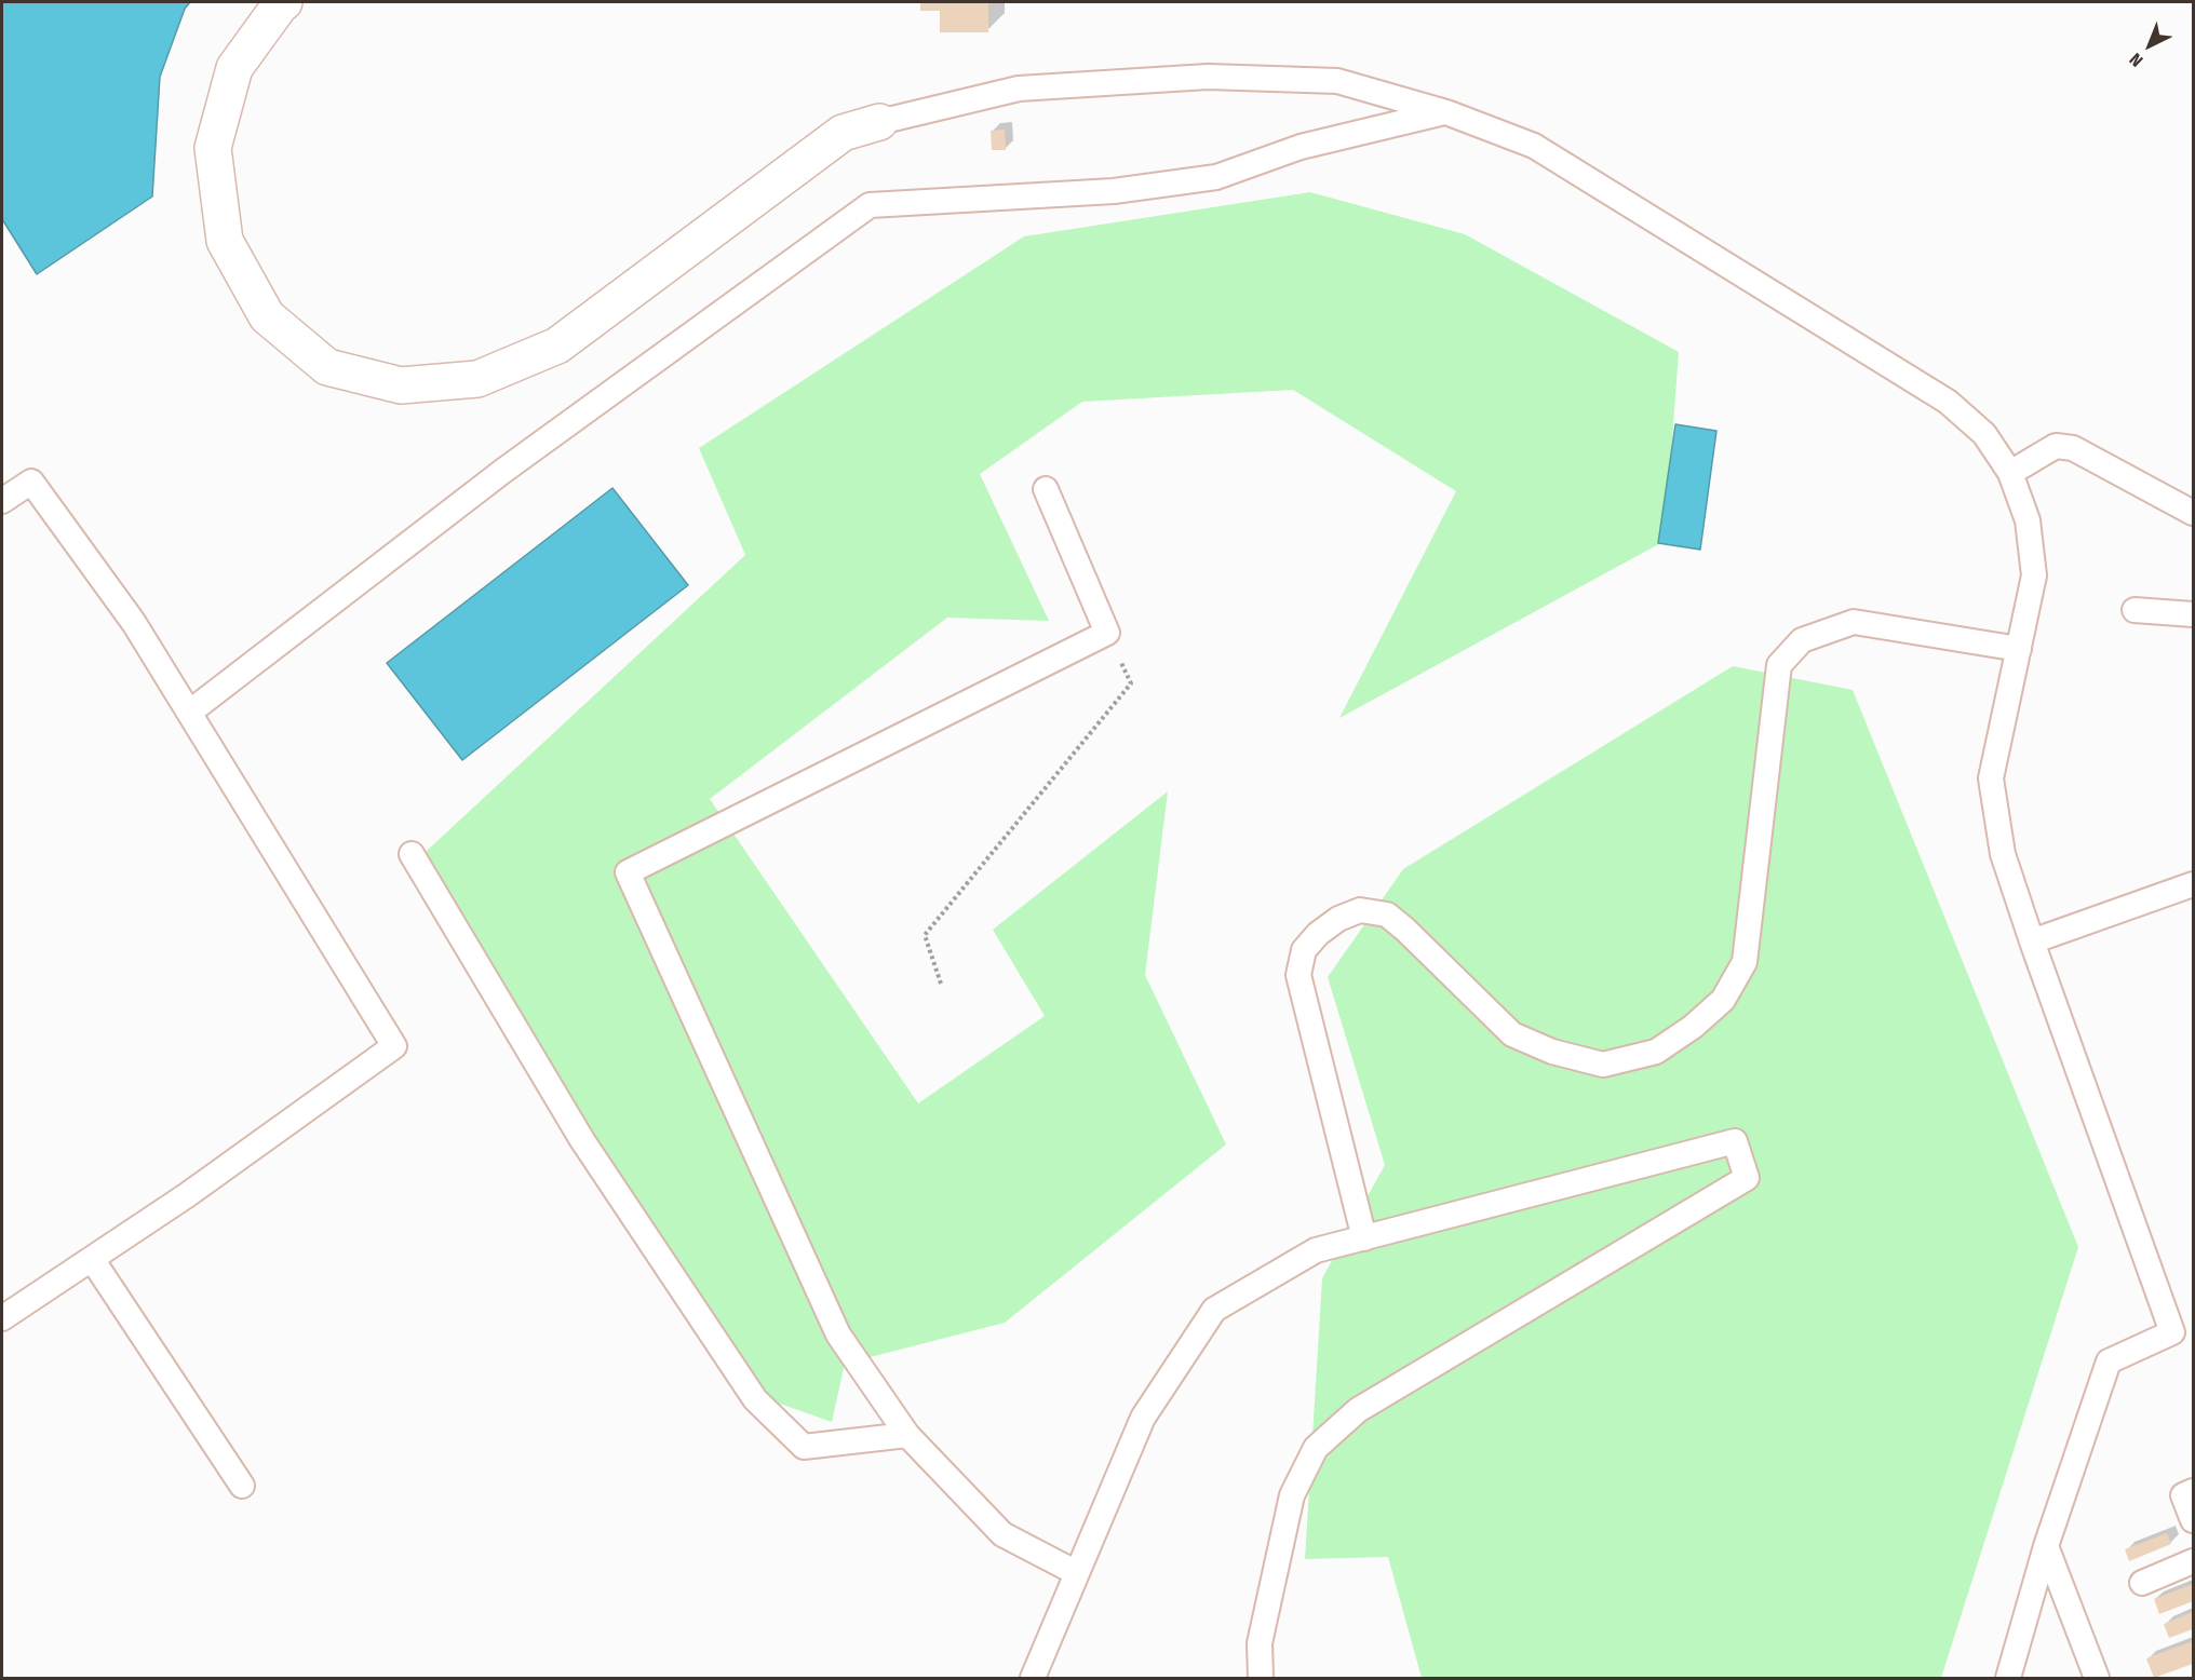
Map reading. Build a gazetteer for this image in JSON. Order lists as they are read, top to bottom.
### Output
{
  "north": "bottom left"
}
